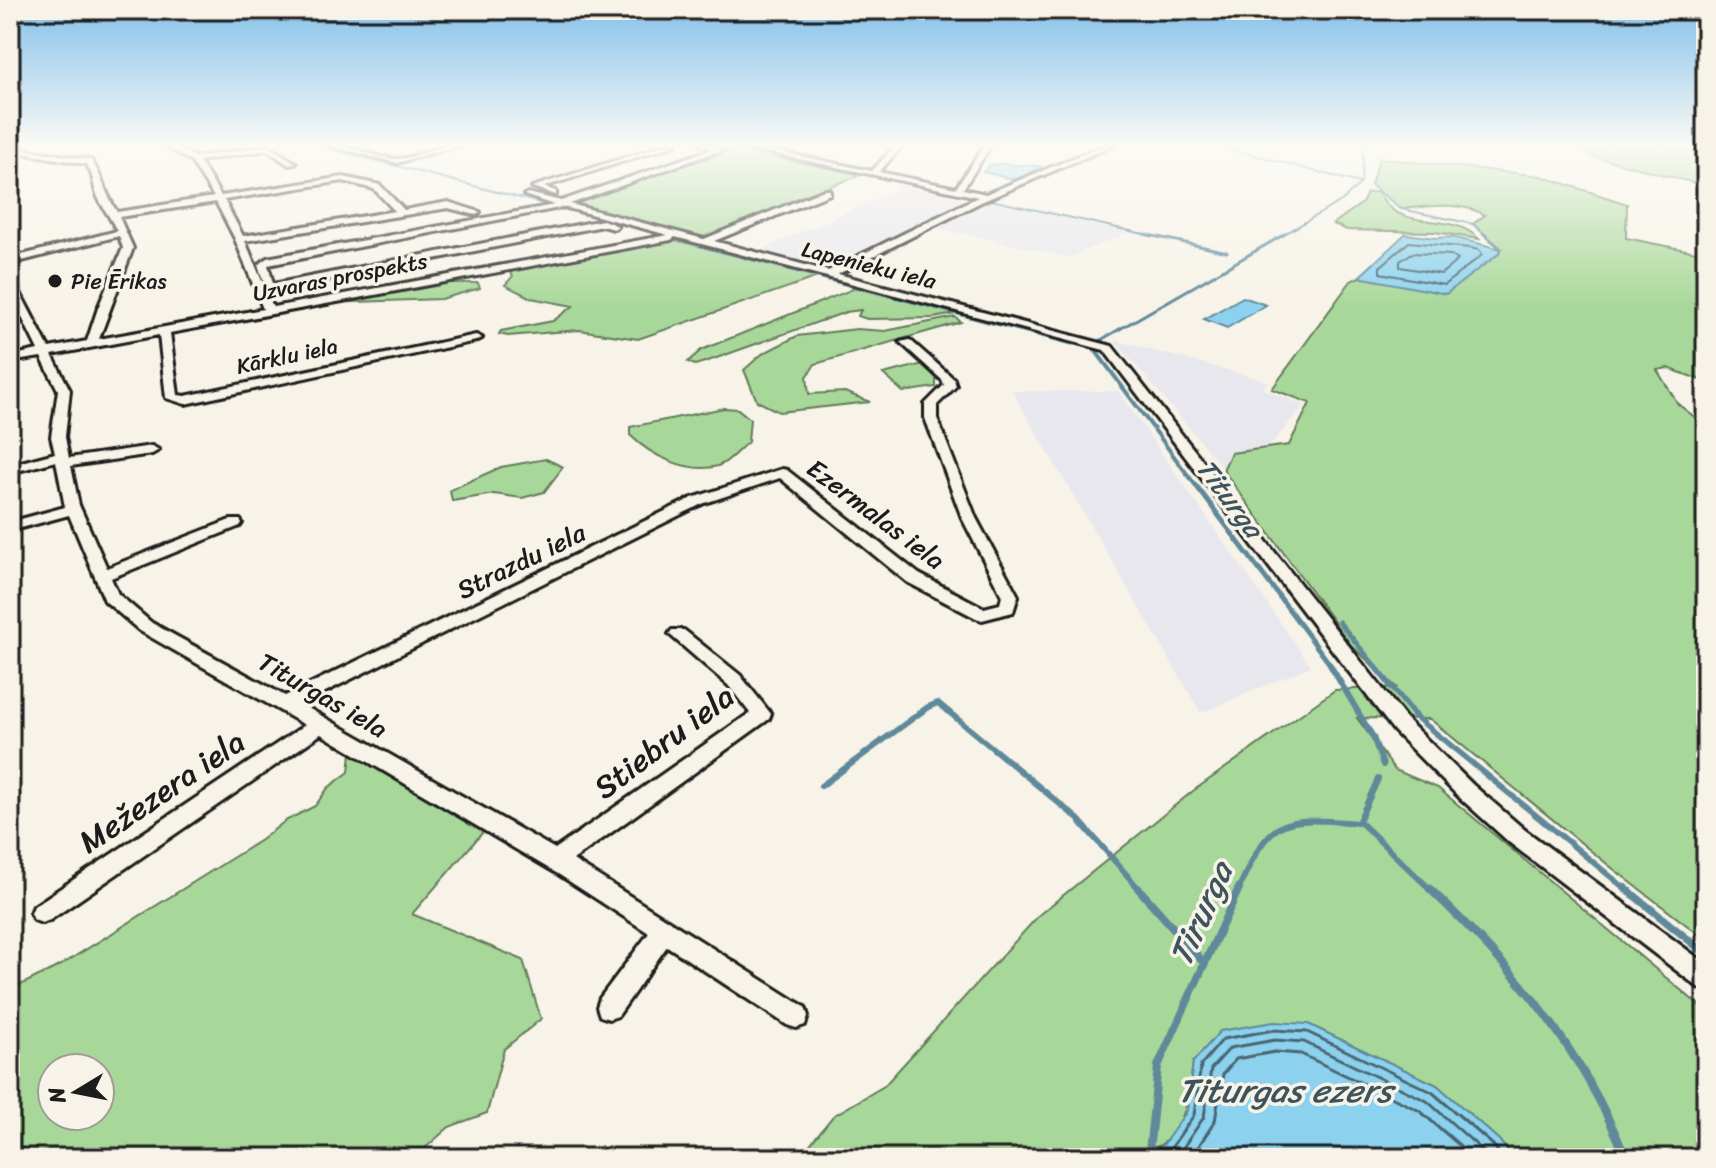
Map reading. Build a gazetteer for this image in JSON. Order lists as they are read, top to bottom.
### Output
{
  "streets": {
    "street": [
      "Lapenieku iela",
      "Uzvaras prospekts",
      "Kārklu iela",
      "Ezermalas iela",
      "Strazdu iela",
      "Titurgas iela",
      "Stiebru iela",
      "Mežezera iela"
    ]
  },
  "crossings": [
    ["Lapenieku iela", "Uzvaras prospekts"],
    ["Uzvaras prospekts", "Kārklu iela"],
    ["Uzvaras prospekts", "Titurgas iela"],
    ["Ezermalas iela", "Strazdu iela"],
    ["Strazdu iela", "Titurgas iela"],
    ["Titurgas iela", "Stiebru iela"],
    ["Titurgas iela", "Mežezera iela"]
  ],
  "water": ["Titurga", "Tirurga", "Titurgas ezers"],
  "places": ["Pie Ērikas"],
  "north": "left"
}
